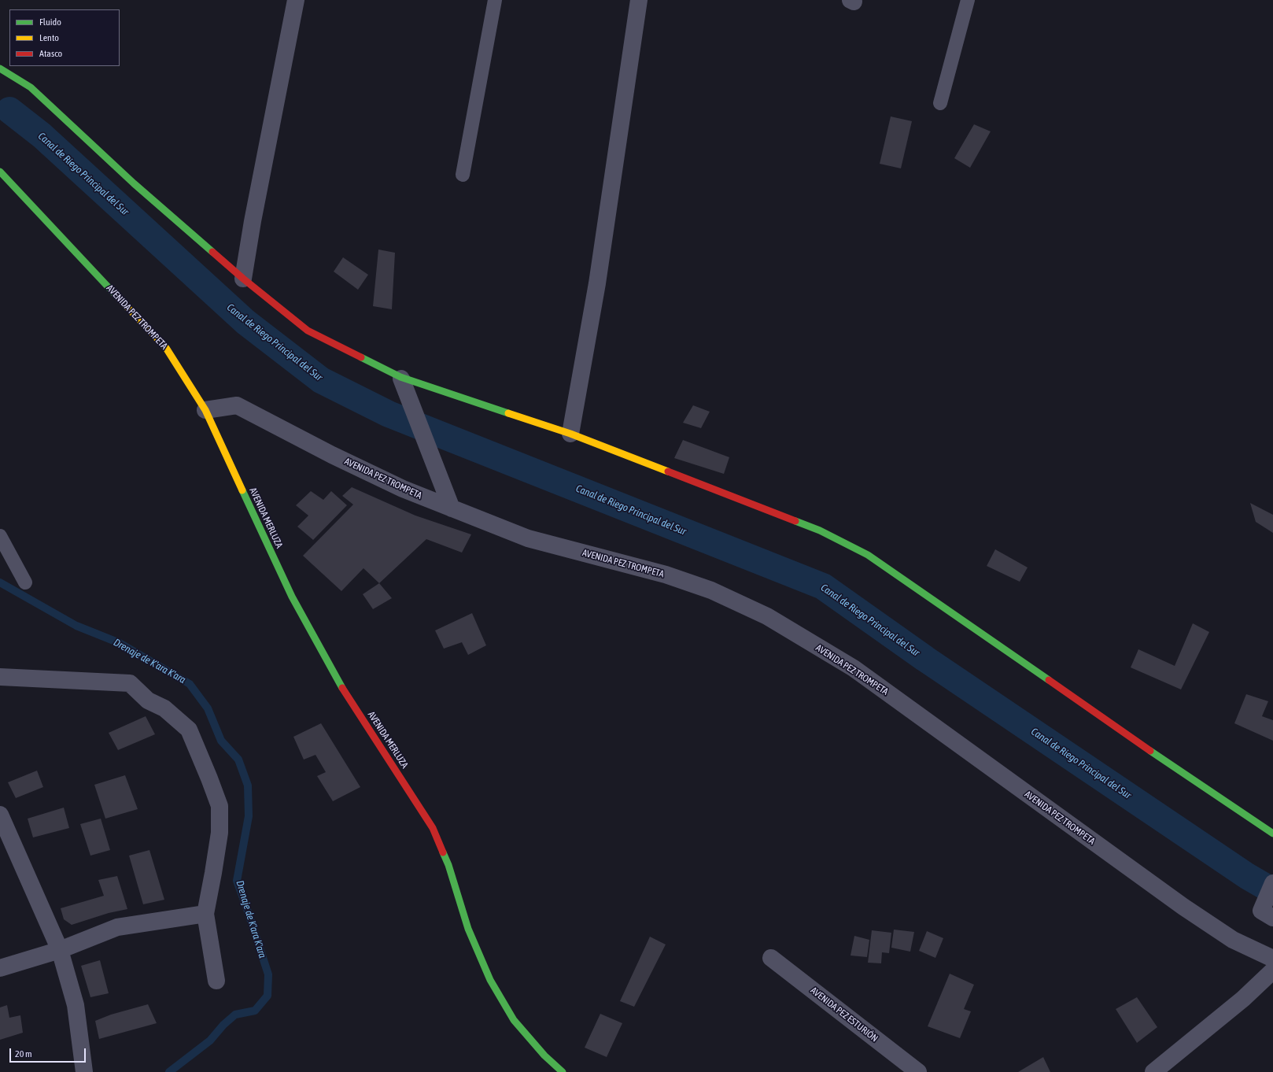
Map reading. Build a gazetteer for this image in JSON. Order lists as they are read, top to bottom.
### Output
{
  "streets": {
    "street": ["AVENIDA PEZ TROMPETA", "AVENIDA MERLUZA", "AVENIDA PEZ ESTURIÓN"]
  },
  "crossings": [
    ["AVENIDA PEZ TROMPETA", "AVENIDA MERLUZA"]
  ],
  "water": ["Canal de Riego Principal del Sur", "Drenaje de K'ara K'ara"],
  "legend": ["Fluido", "Lento", "Atasco"],
  "scale_bar": "20 m"
}
